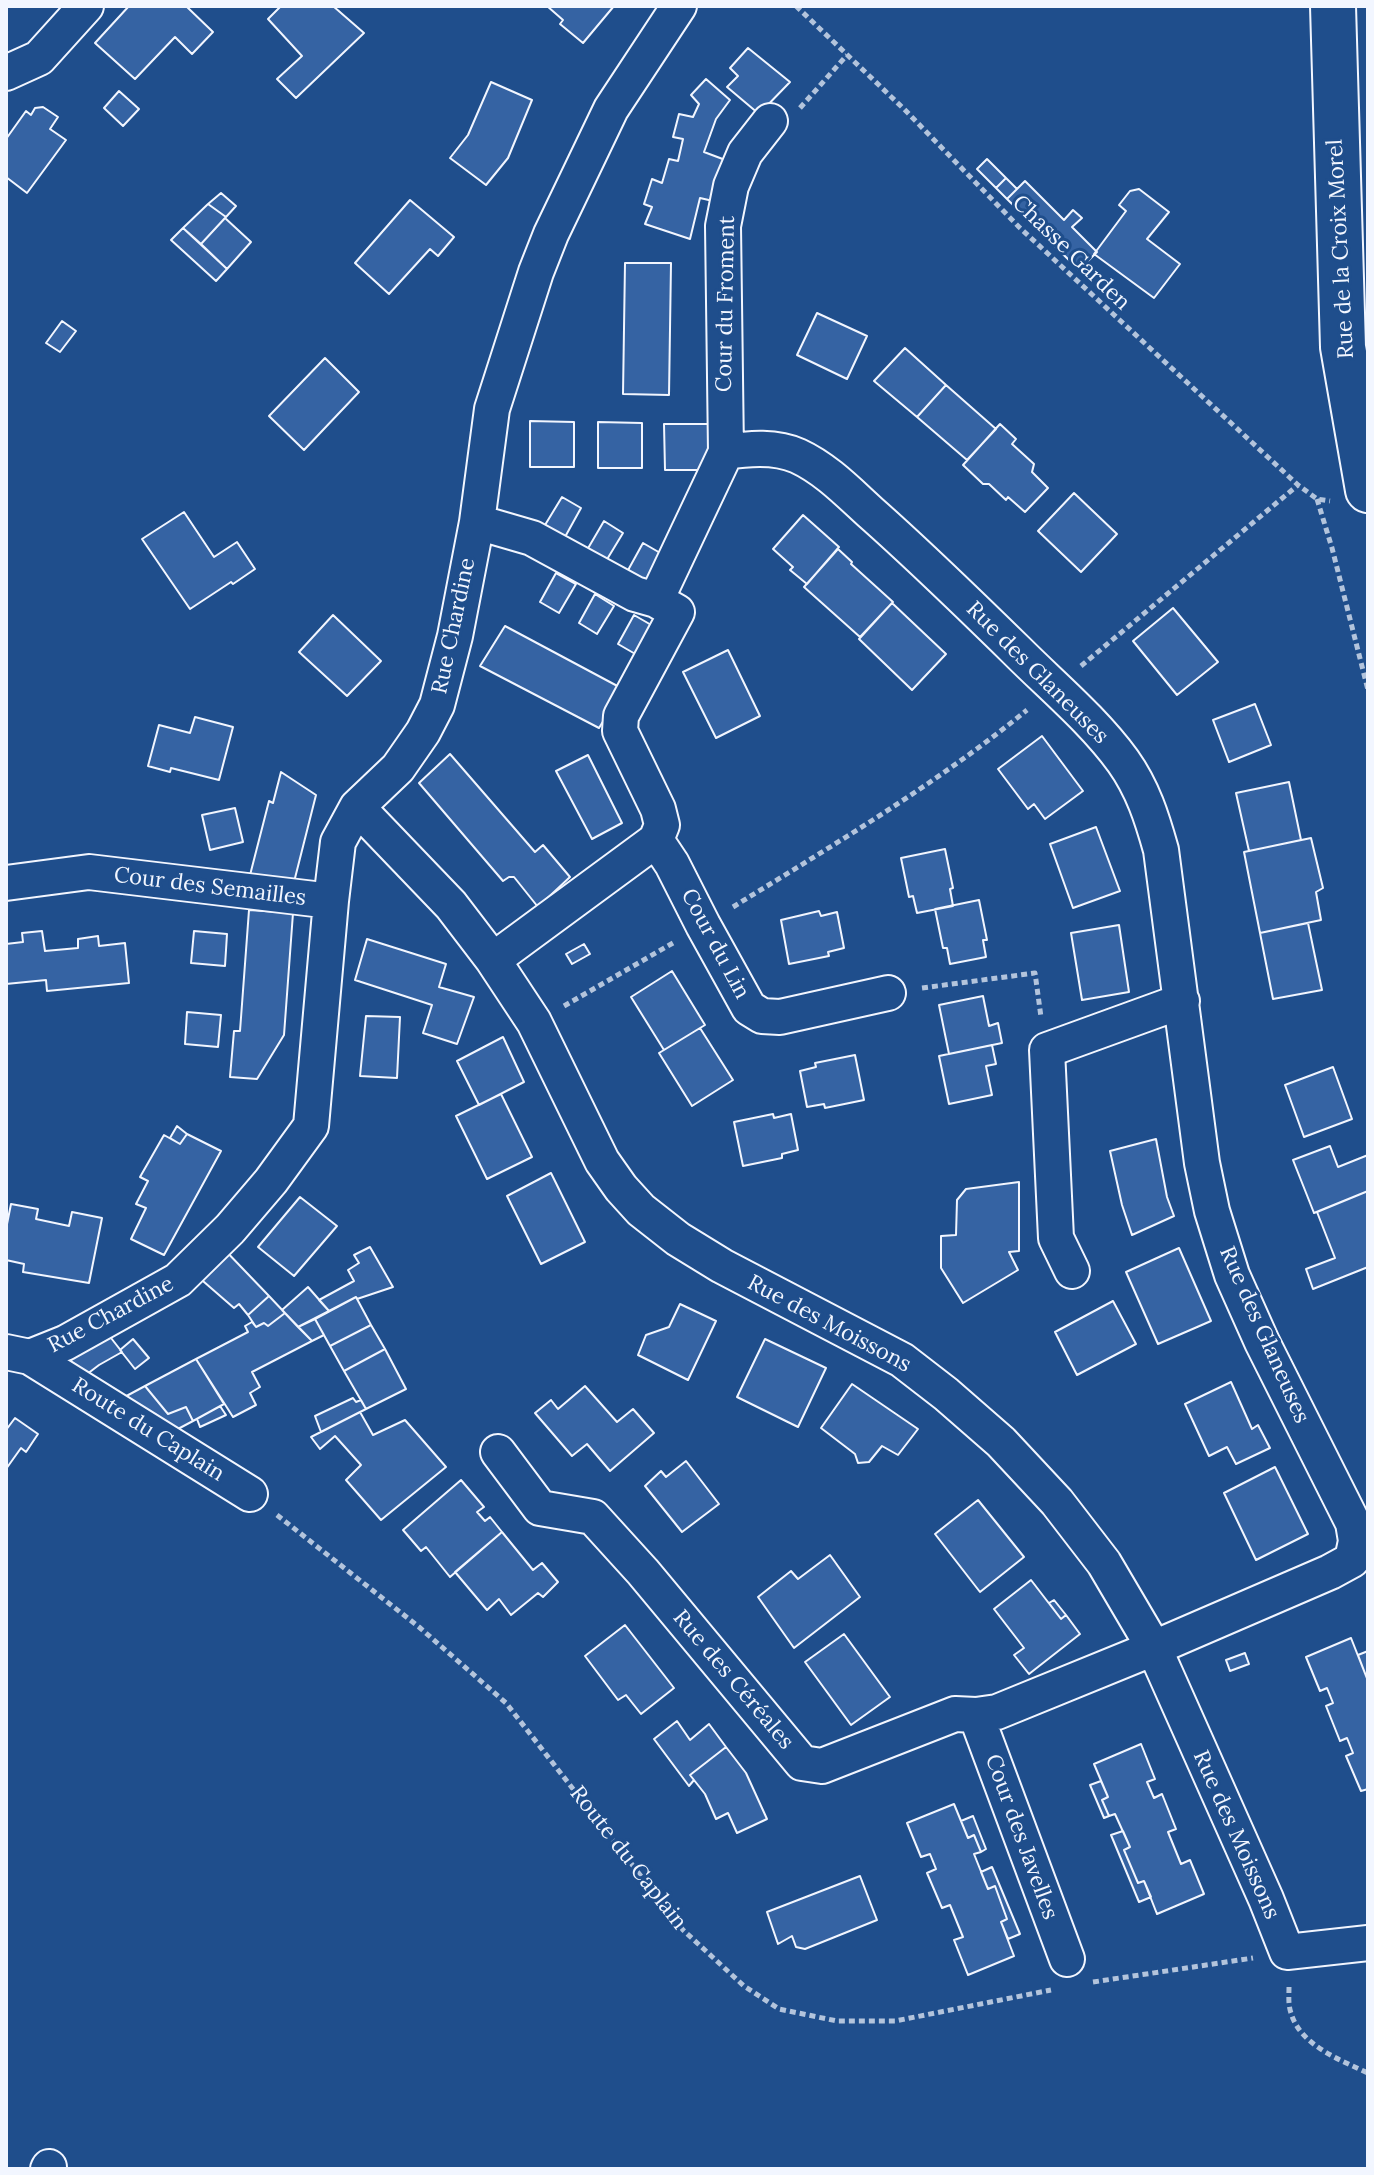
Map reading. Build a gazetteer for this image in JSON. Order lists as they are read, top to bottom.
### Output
{
  "streets": {
    "main road": ["Rue de la Croix Morel"],
    "street": [
      "Cour du Froment",
      "Rue Chardine",
      "Rue des Glaneuses",
      "Cour des Semailles",
      "Cour du Lin",
      "Rue des Moissons",
      "Route du Caplain",
      "Rue des Céréales",
      "Cour des Javelles"
    ],
    "path": ["Chasse Garden"]
  },
  "crossings": [
    ["Rue de la Croix Morel", "Chasse Garden"],
    ["Cour du Froment", "Rue des Glaneuses"],
    ["Rue Chardine", "Cour des Semailles"],
    ["Rue Chardine", "Rue des Moissons"],
    ["Rue Chardine", "Route du Caplain"],
    ["Rue des Glaneuses", "Rue des Moissons"],
    ["Rue des Glaneuses", "Rue des Céréales"],
    ["Rue des Moissons", "Route du Caplain"],
    ["Rue des Moissons", "Rue des Céréales"],
    ["Route du Caplain", "Cour des Javelles"],
    ["Rue des Céréales", "Cour des Javelles"]
  ]
}
